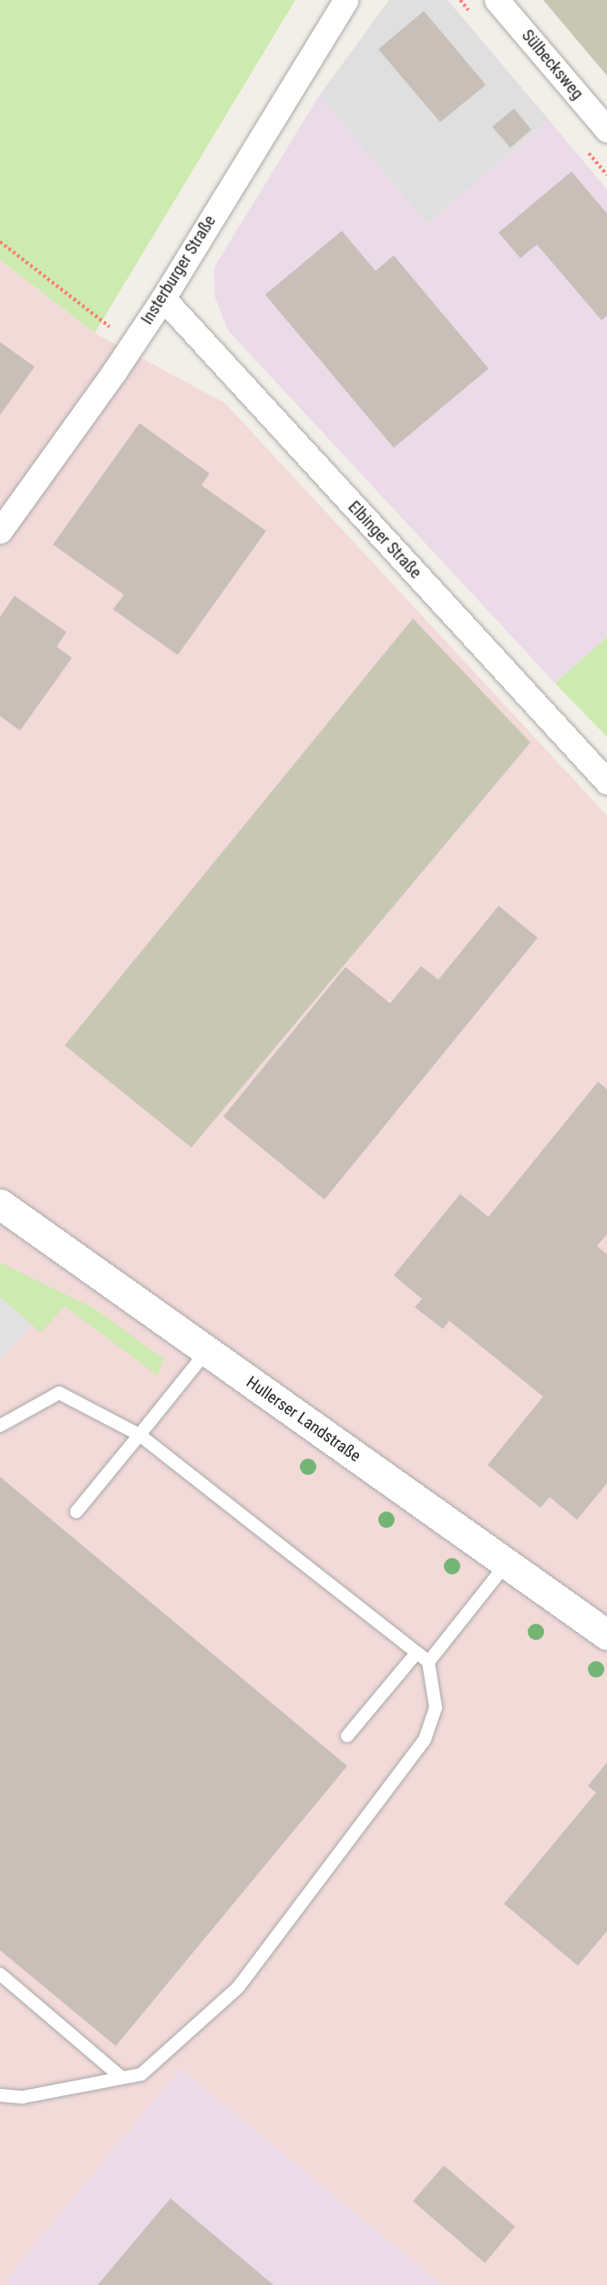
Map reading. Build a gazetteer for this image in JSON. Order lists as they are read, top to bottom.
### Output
{
  "streets": {
    "street": [
      "Sülbecksweg",
      "Insterburger Straße",
      "Elbinger Straße",
      "Hullerser Landstraße"
    ]
  },
  "crossings": [
    ["Insterburger Straße", "Elbinger Straße"]
  ]
}
